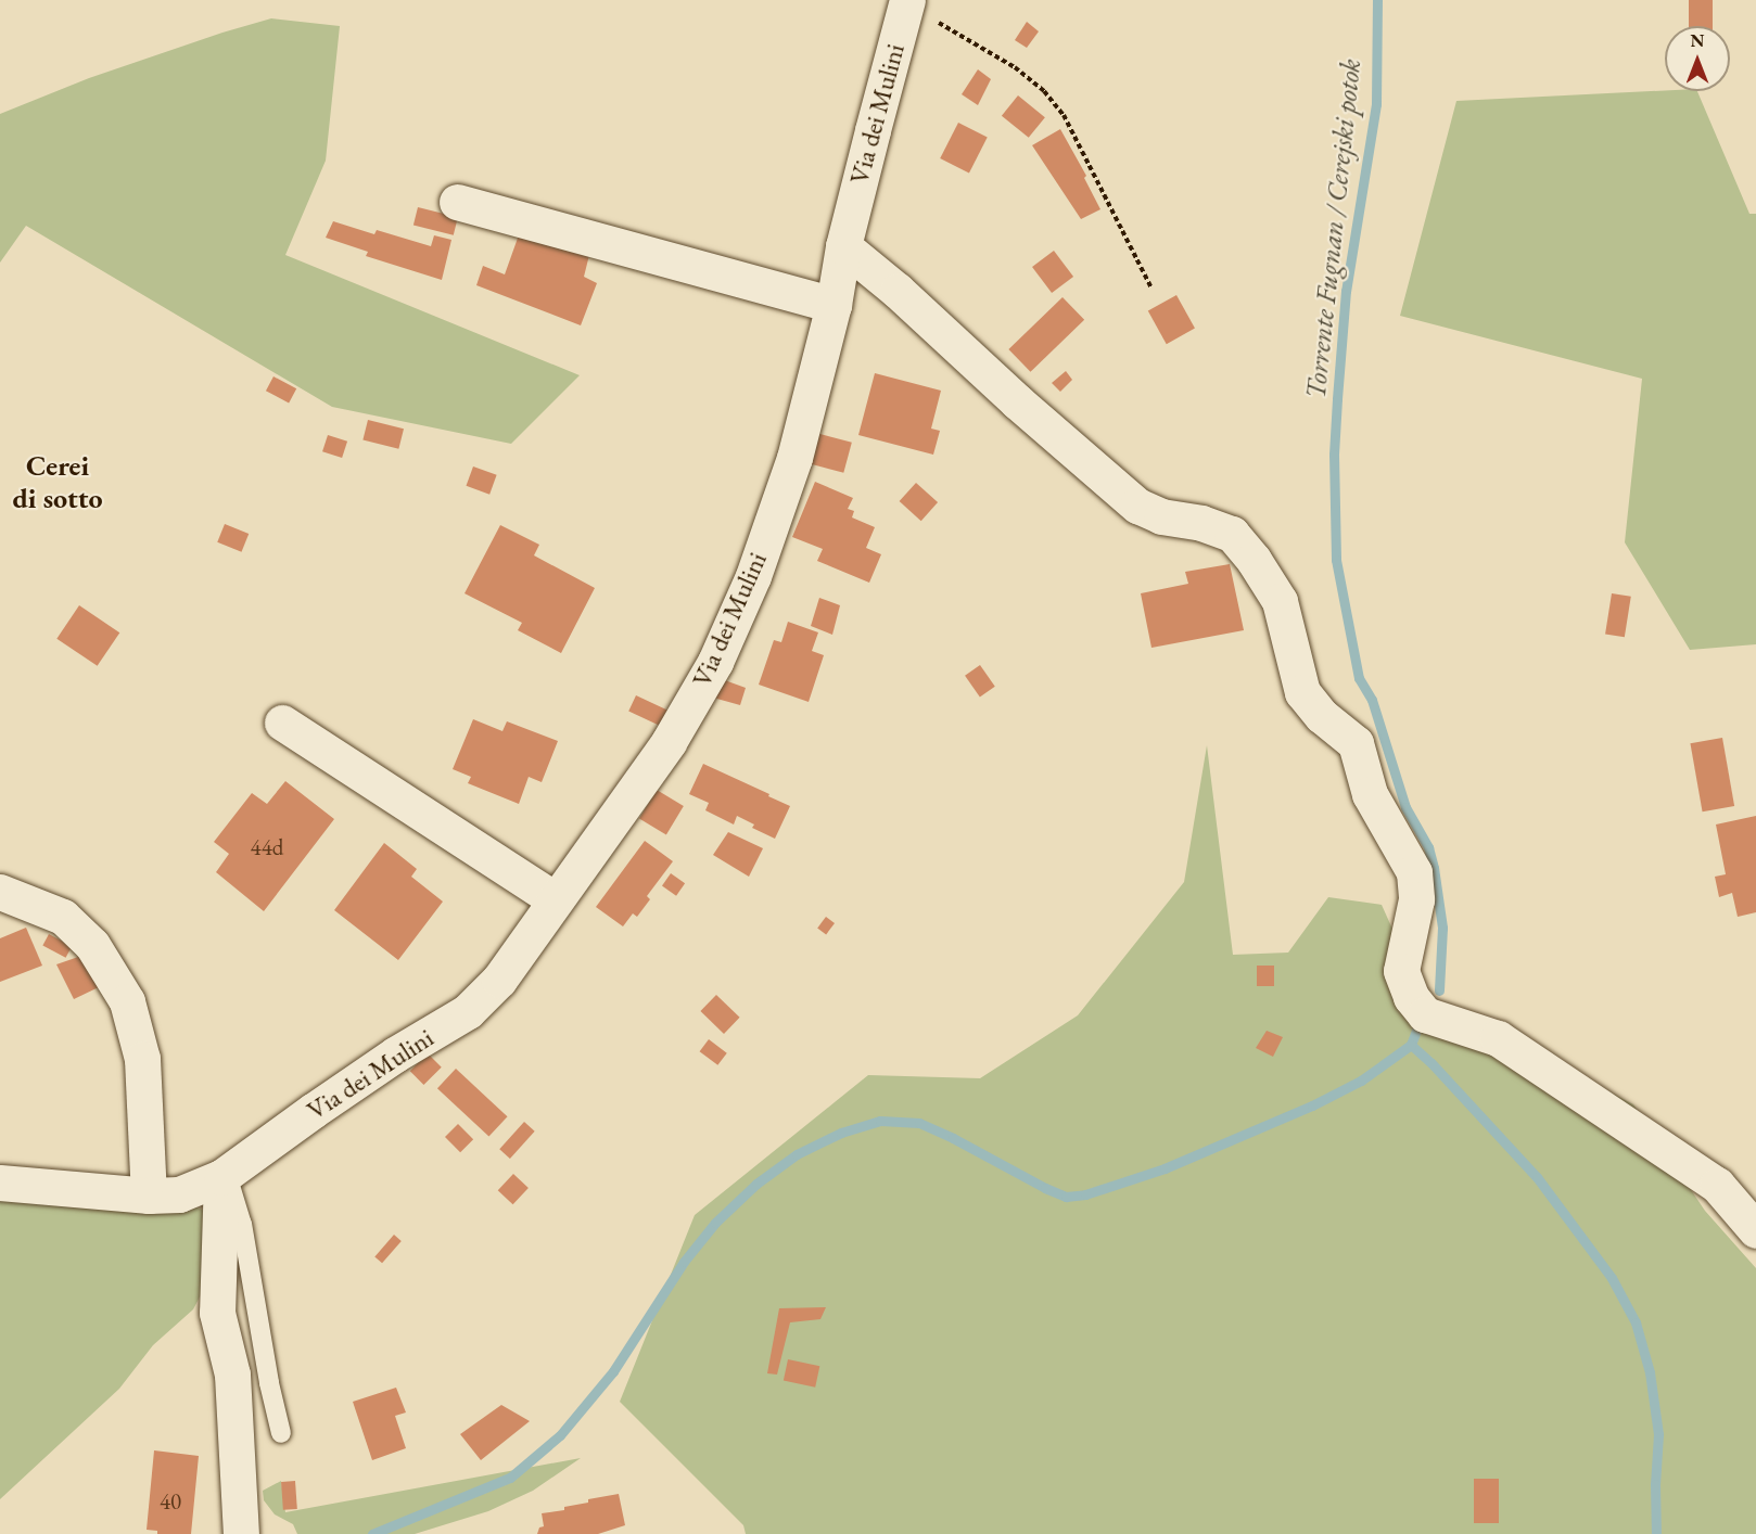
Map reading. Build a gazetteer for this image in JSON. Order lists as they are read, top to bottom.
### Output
{
  "streets": {
    "street": ["Via dei Mulini"]
  },
  "districts": ["Cerei di sotto"],
  "water": ["Torrente Fugnan / Cerejski potok"],
  "house_numbers": ["44d", "40"],
  "north": "top"
}
